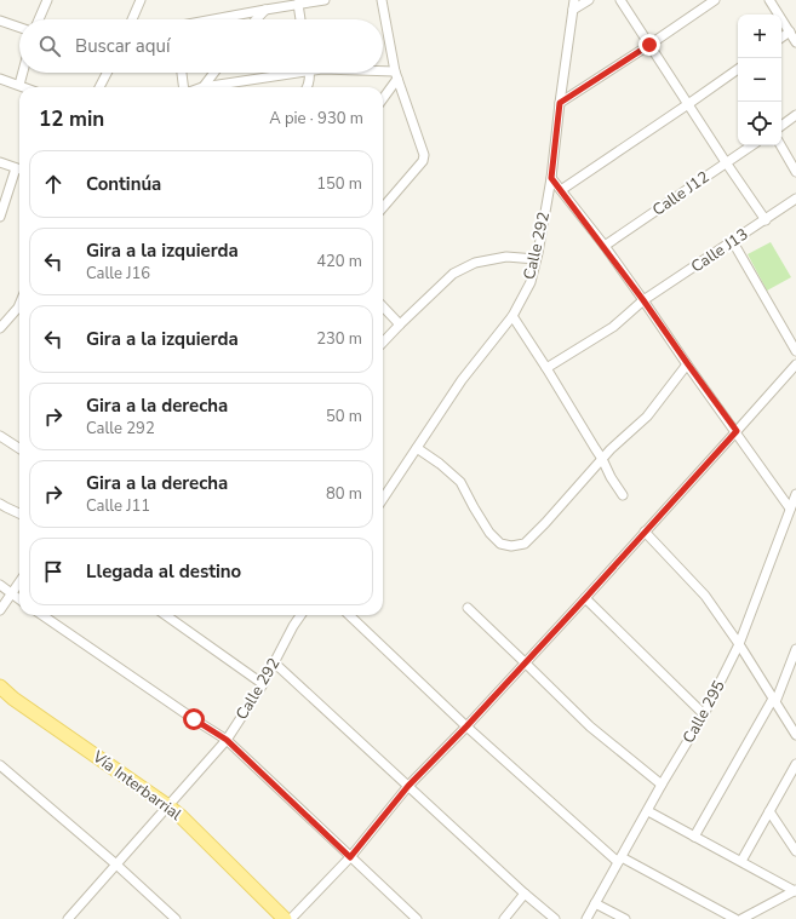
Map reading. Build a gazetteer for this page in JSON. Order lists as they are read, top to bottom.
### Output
{
  "streets": {
    "main road": ["Vía Interbarrial"],
    "street": [
      "Calle J12",
      "Calle 292",
      "Calle J13",
      "Calle 295"
    ]
  },
  "crossings": [
    ["Calle 292", "Vía Interbarrial"]
  ],
  "page": {
    "map_buttons": ["+", "−"],
    "search": "Buscar aquí",
    "heading": ["12 min", "A pie · 930 m"],
    "list": [
      ["Continúa", "150 m"],
      ["Gira a la izquierda", "Calle J16", "420 m"],
      ["Gira a la izquierda", "230 m"],
      ["Gira a la derecha", "Calle 292", "50 m"],
      ["Gira a la derecha", "Calle J11", "80 m"],
      "Llegada al destino"
    ]
  }
}
